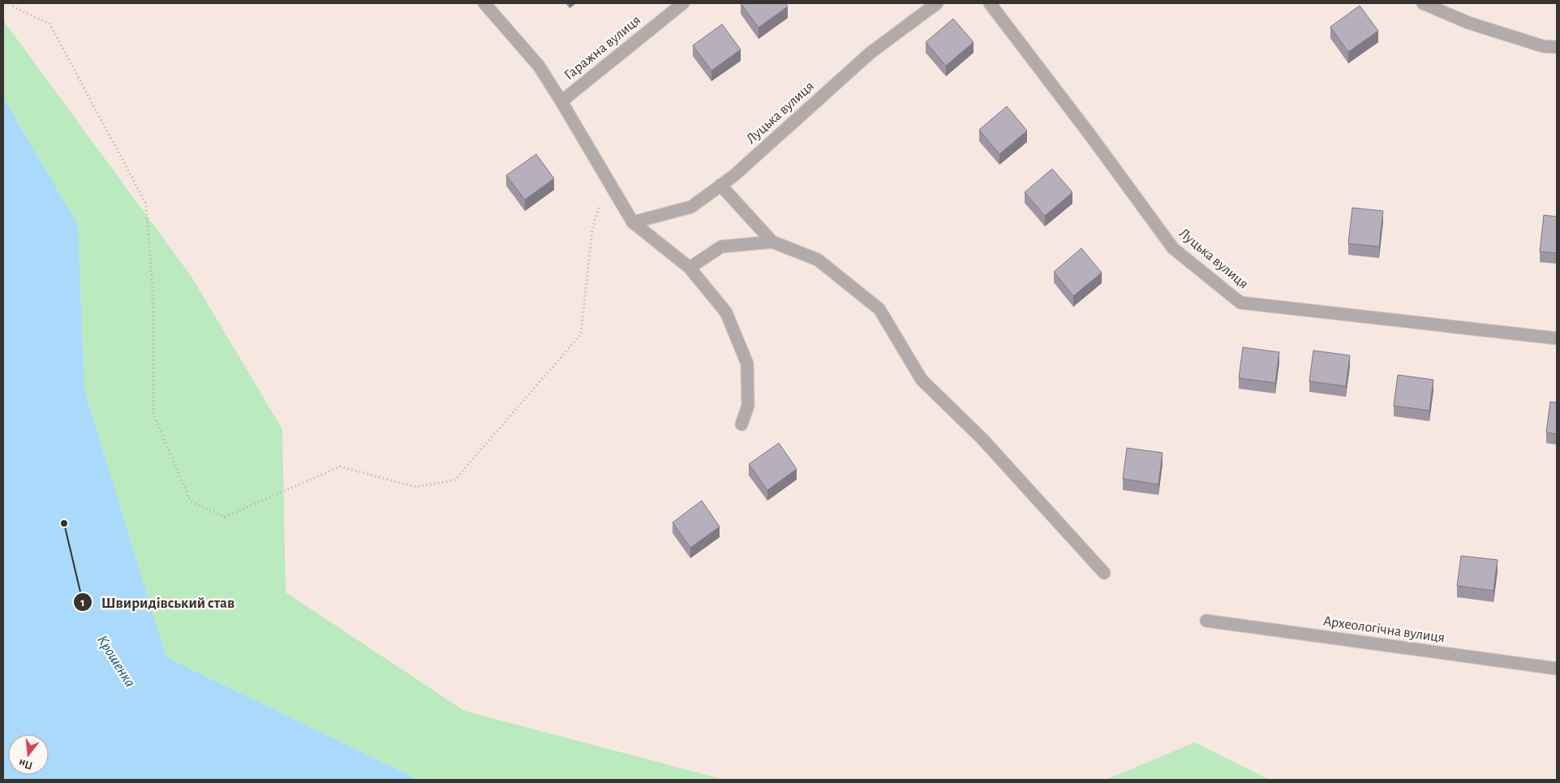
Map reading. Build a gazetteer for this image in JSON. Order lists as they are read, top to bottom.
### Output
{
  "streets": {
    "street": ["Гаражна вулиця", "Луцька вулиця", "Археологічна вулиця"]
  },
  "water": ["Крошенка"],
  "places": ["Швиридівський став"],
  "north": "bottom"
}
